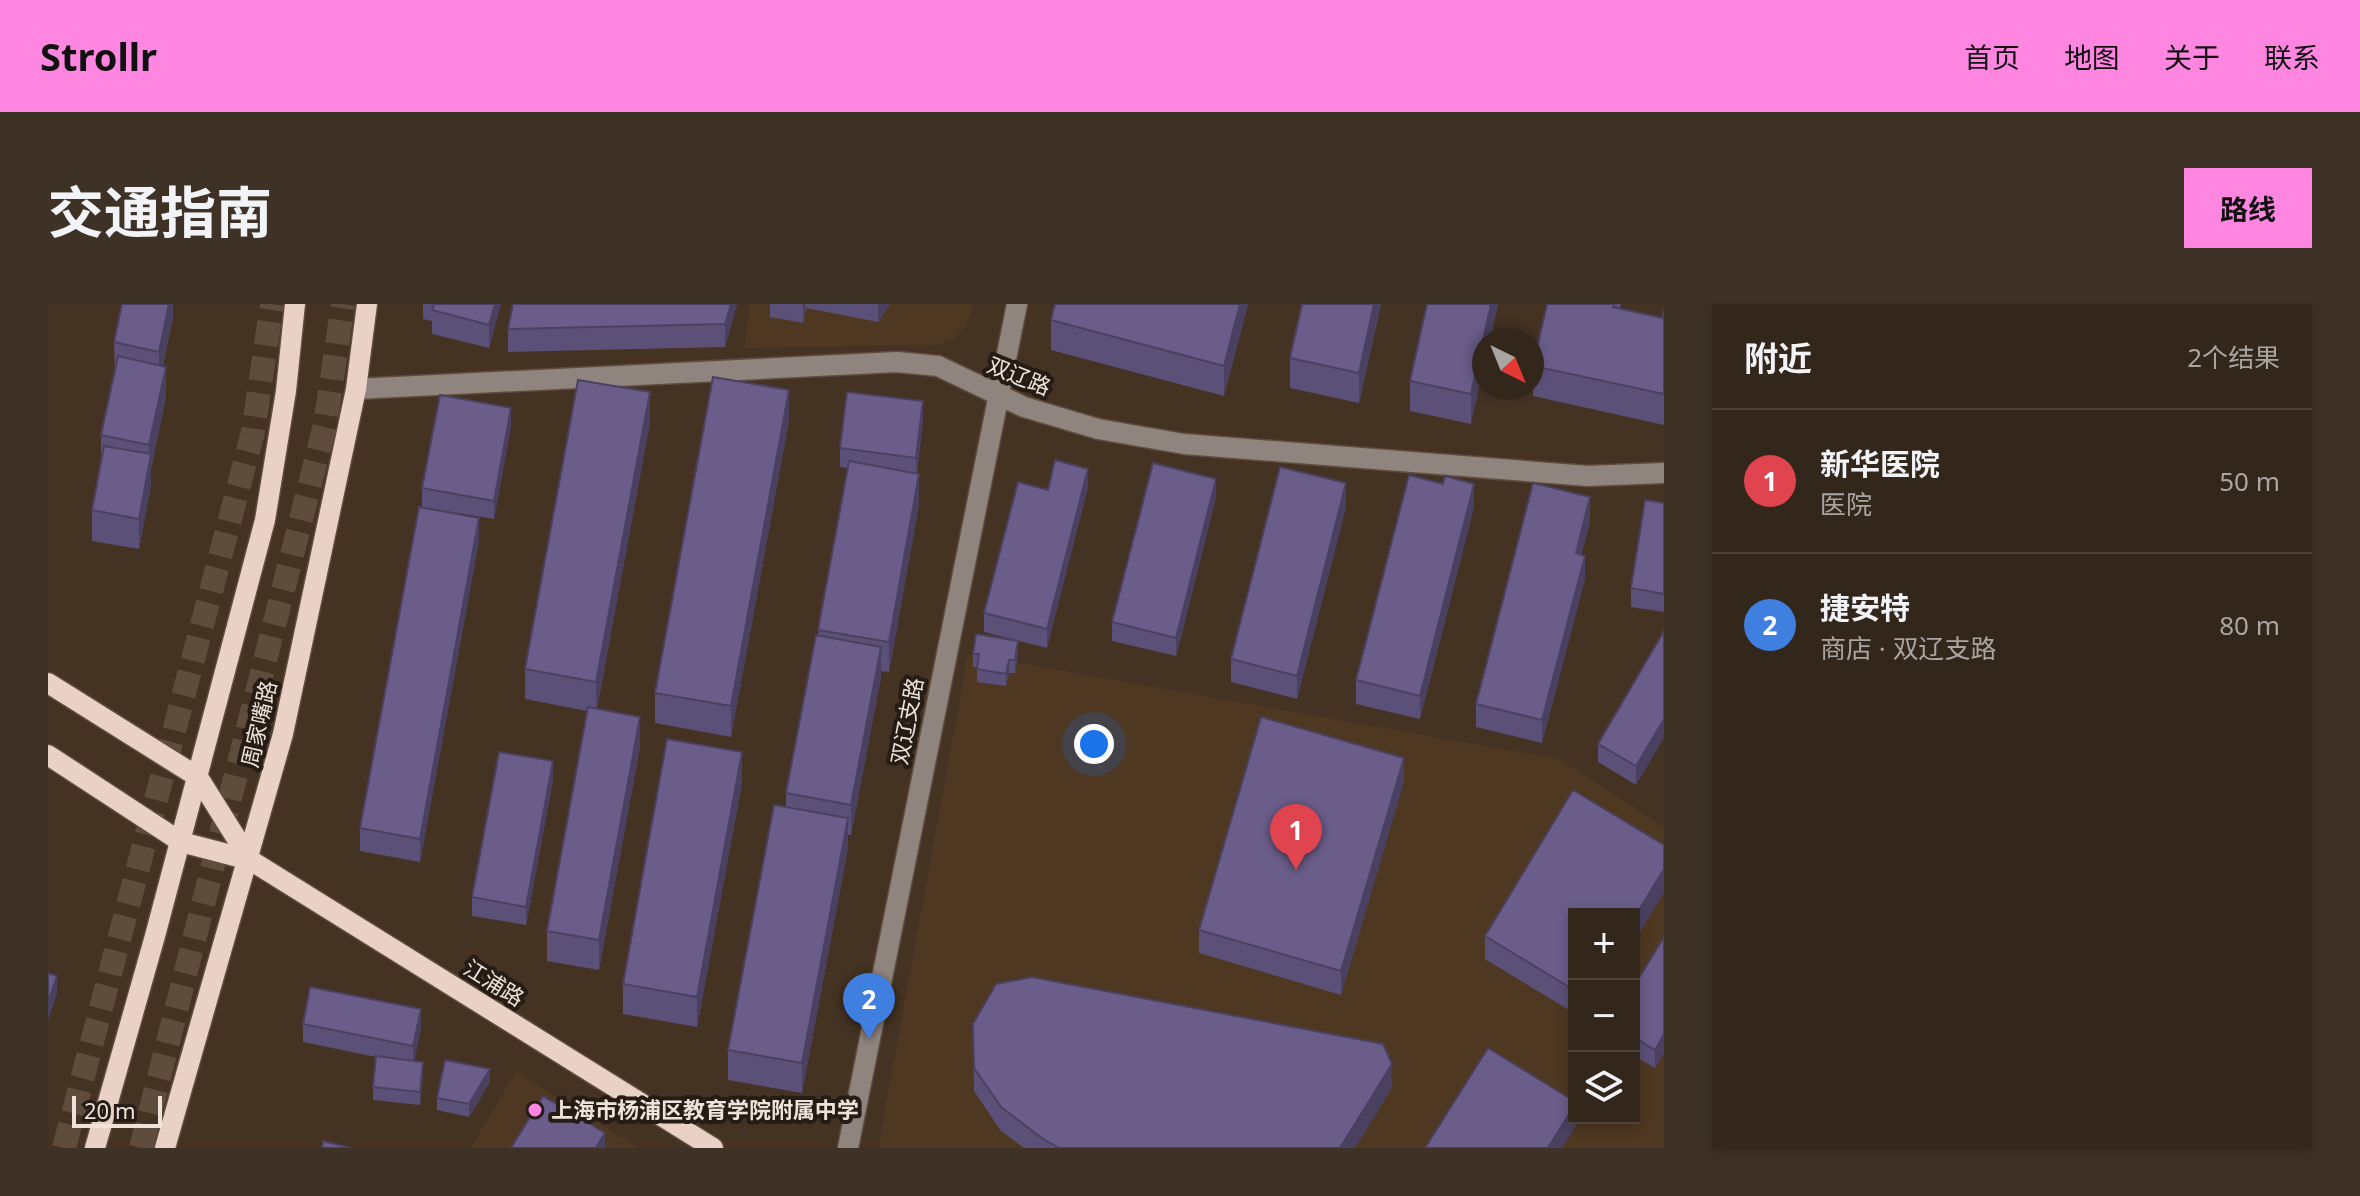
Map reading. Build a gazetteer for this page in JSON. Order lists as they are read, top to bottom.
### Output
{
  "streets": {
    "main road": ["周家嘴路", "江浦路"],
    "street": ["双辽路", "双辽支路"]
  },
  "crossings": [
    ["双辽路", "双辽支路"],
    ["双辽路", "周家嘴路"],
    ["周家嘴路", "江浦路"]
  ],
  "places": ["上海市杨浦区教育学院附属中学"],
  "scale_bar": "20 m",
  "north": "bottom right",
  "page": {
    "header": "Strollr",
    "nav": [
      "首页",
      "地图",
      "关于",
      "联系"
    ],
    "title": "交通指南",
    "buttons": "路线",
    "heading": ["附近", "2个结果"],
    "list": [
      {
        "mark": "1",
        "name": "新华医院",
        "note": "医院",
        "value": "50 m"
      },
      {
        "mark": "2",
        "name": "捷安特",
        "note": "商店 · 双辽支路",
        "value": "80 m"
      }
    ],
    "pins": ["1", "2"],
    "map_buttons": ["+", "−"],
    "scale": "20 m"
  }
}
